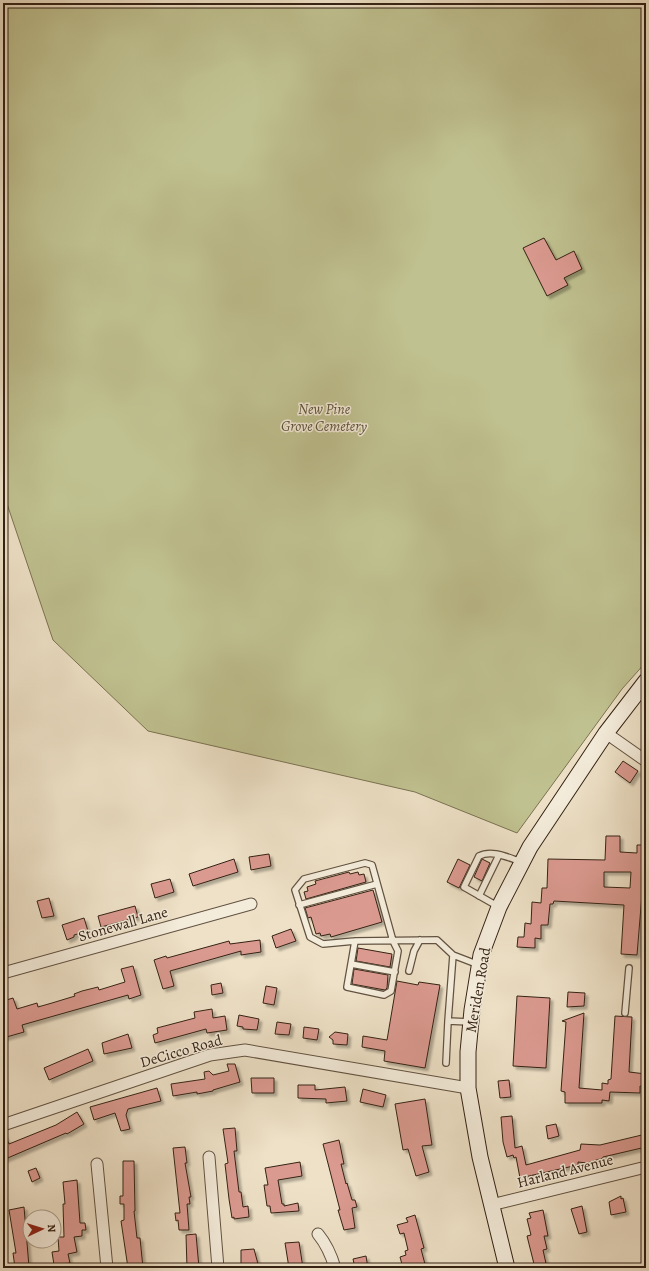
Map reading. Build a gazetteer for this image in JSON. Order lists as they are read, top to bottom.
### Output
{
  "streets": {
    "main road": ["Meriden Road"],
    "street": ["Stonewall Lane", "DeCicco Road", "Harland Avenue"]
  },
  "crossings": [
    ["Meriden Road", "DeCicco Road"],
    ["Meriden Road", "Harland Avenue"]
  ],
  "parks": ["New Pine Grove Cemetery"],
  "north": "right"
}
